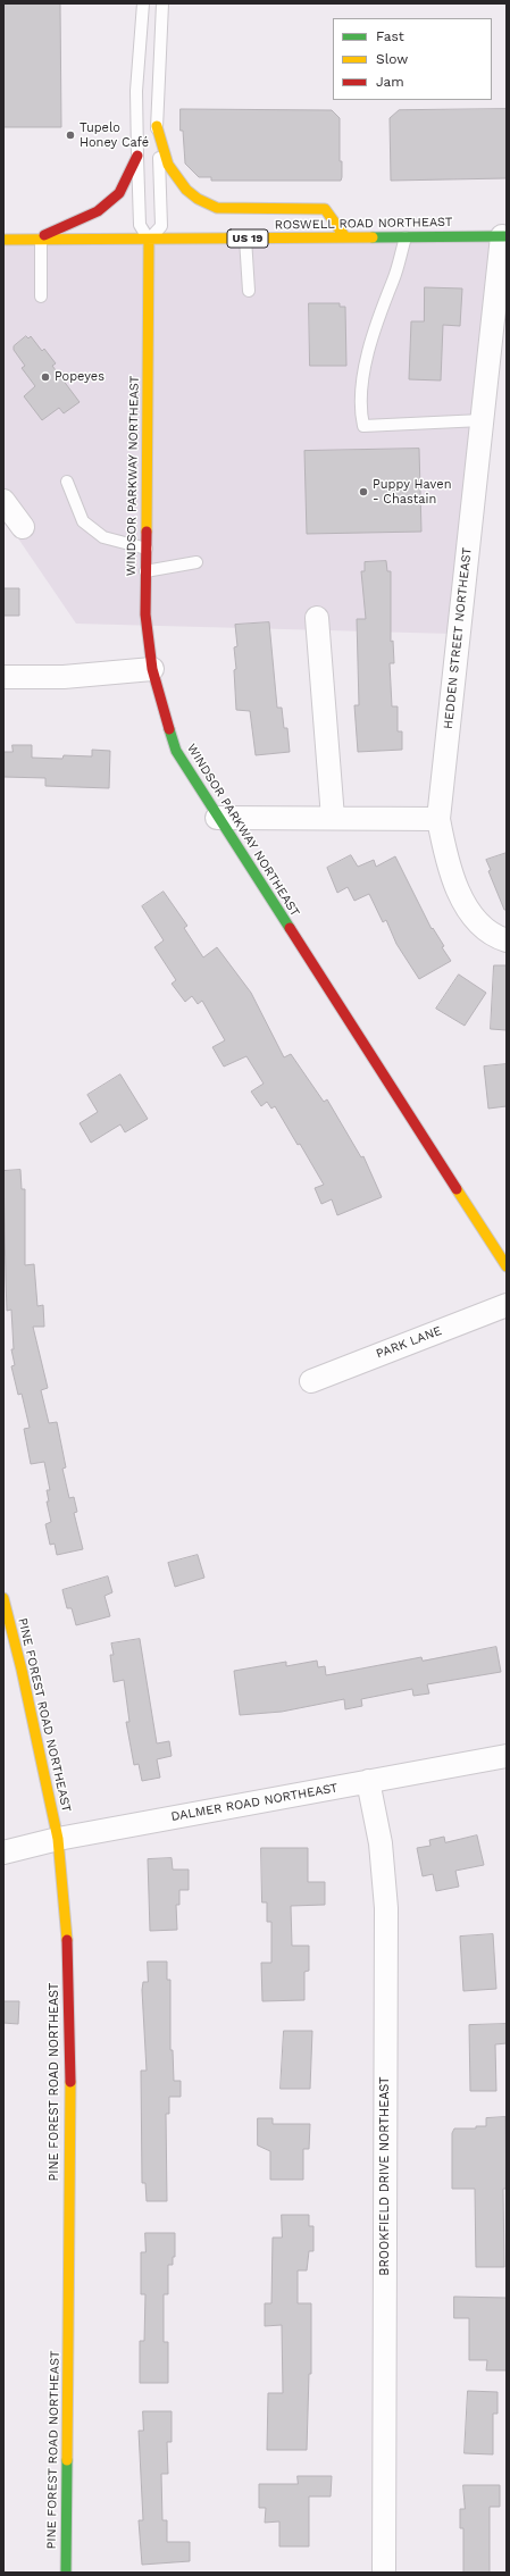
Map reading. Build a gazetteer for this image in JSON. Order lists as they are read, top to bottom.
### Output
{
  "streets": {
    "street": [
      "ROSWELL ROAD NORTHEAST",
      "US 19",
      "WINDSOR PARKWAY NORTHEAST",
      "HEDDEN STREET NORTHEAST",
      "PARK LANE",
      "PINE FOREST ROAD NORTHEAST",
      "DALMER ROAD NORTHEAST",
      "BROOKFIELD DRIVE NORTHEAST"
    ]
  },
  "crossings": [
    ["ROSWELL ROAD NORTHEAST", "WINDSOR PARKWAY NORTHEAST"],
    ["ROSWELL ROAD NORTHEAST", "HEDDEN STREET NORTHEAST"],
    ["PINE FOREST ROAD NORTHEAST", "DALMER ROAD NORTHEAST"],
    ["DALMER ROAD NORTHEAST", "BROOKFIELD DRIVE NORTHEAST"]
  ],
  "places": ["Tupelo Honey Café", "Popeyes", "Puppy Haven - Chastain"],
  "legend": ["Fast", "Slow", "Jam"]
}
